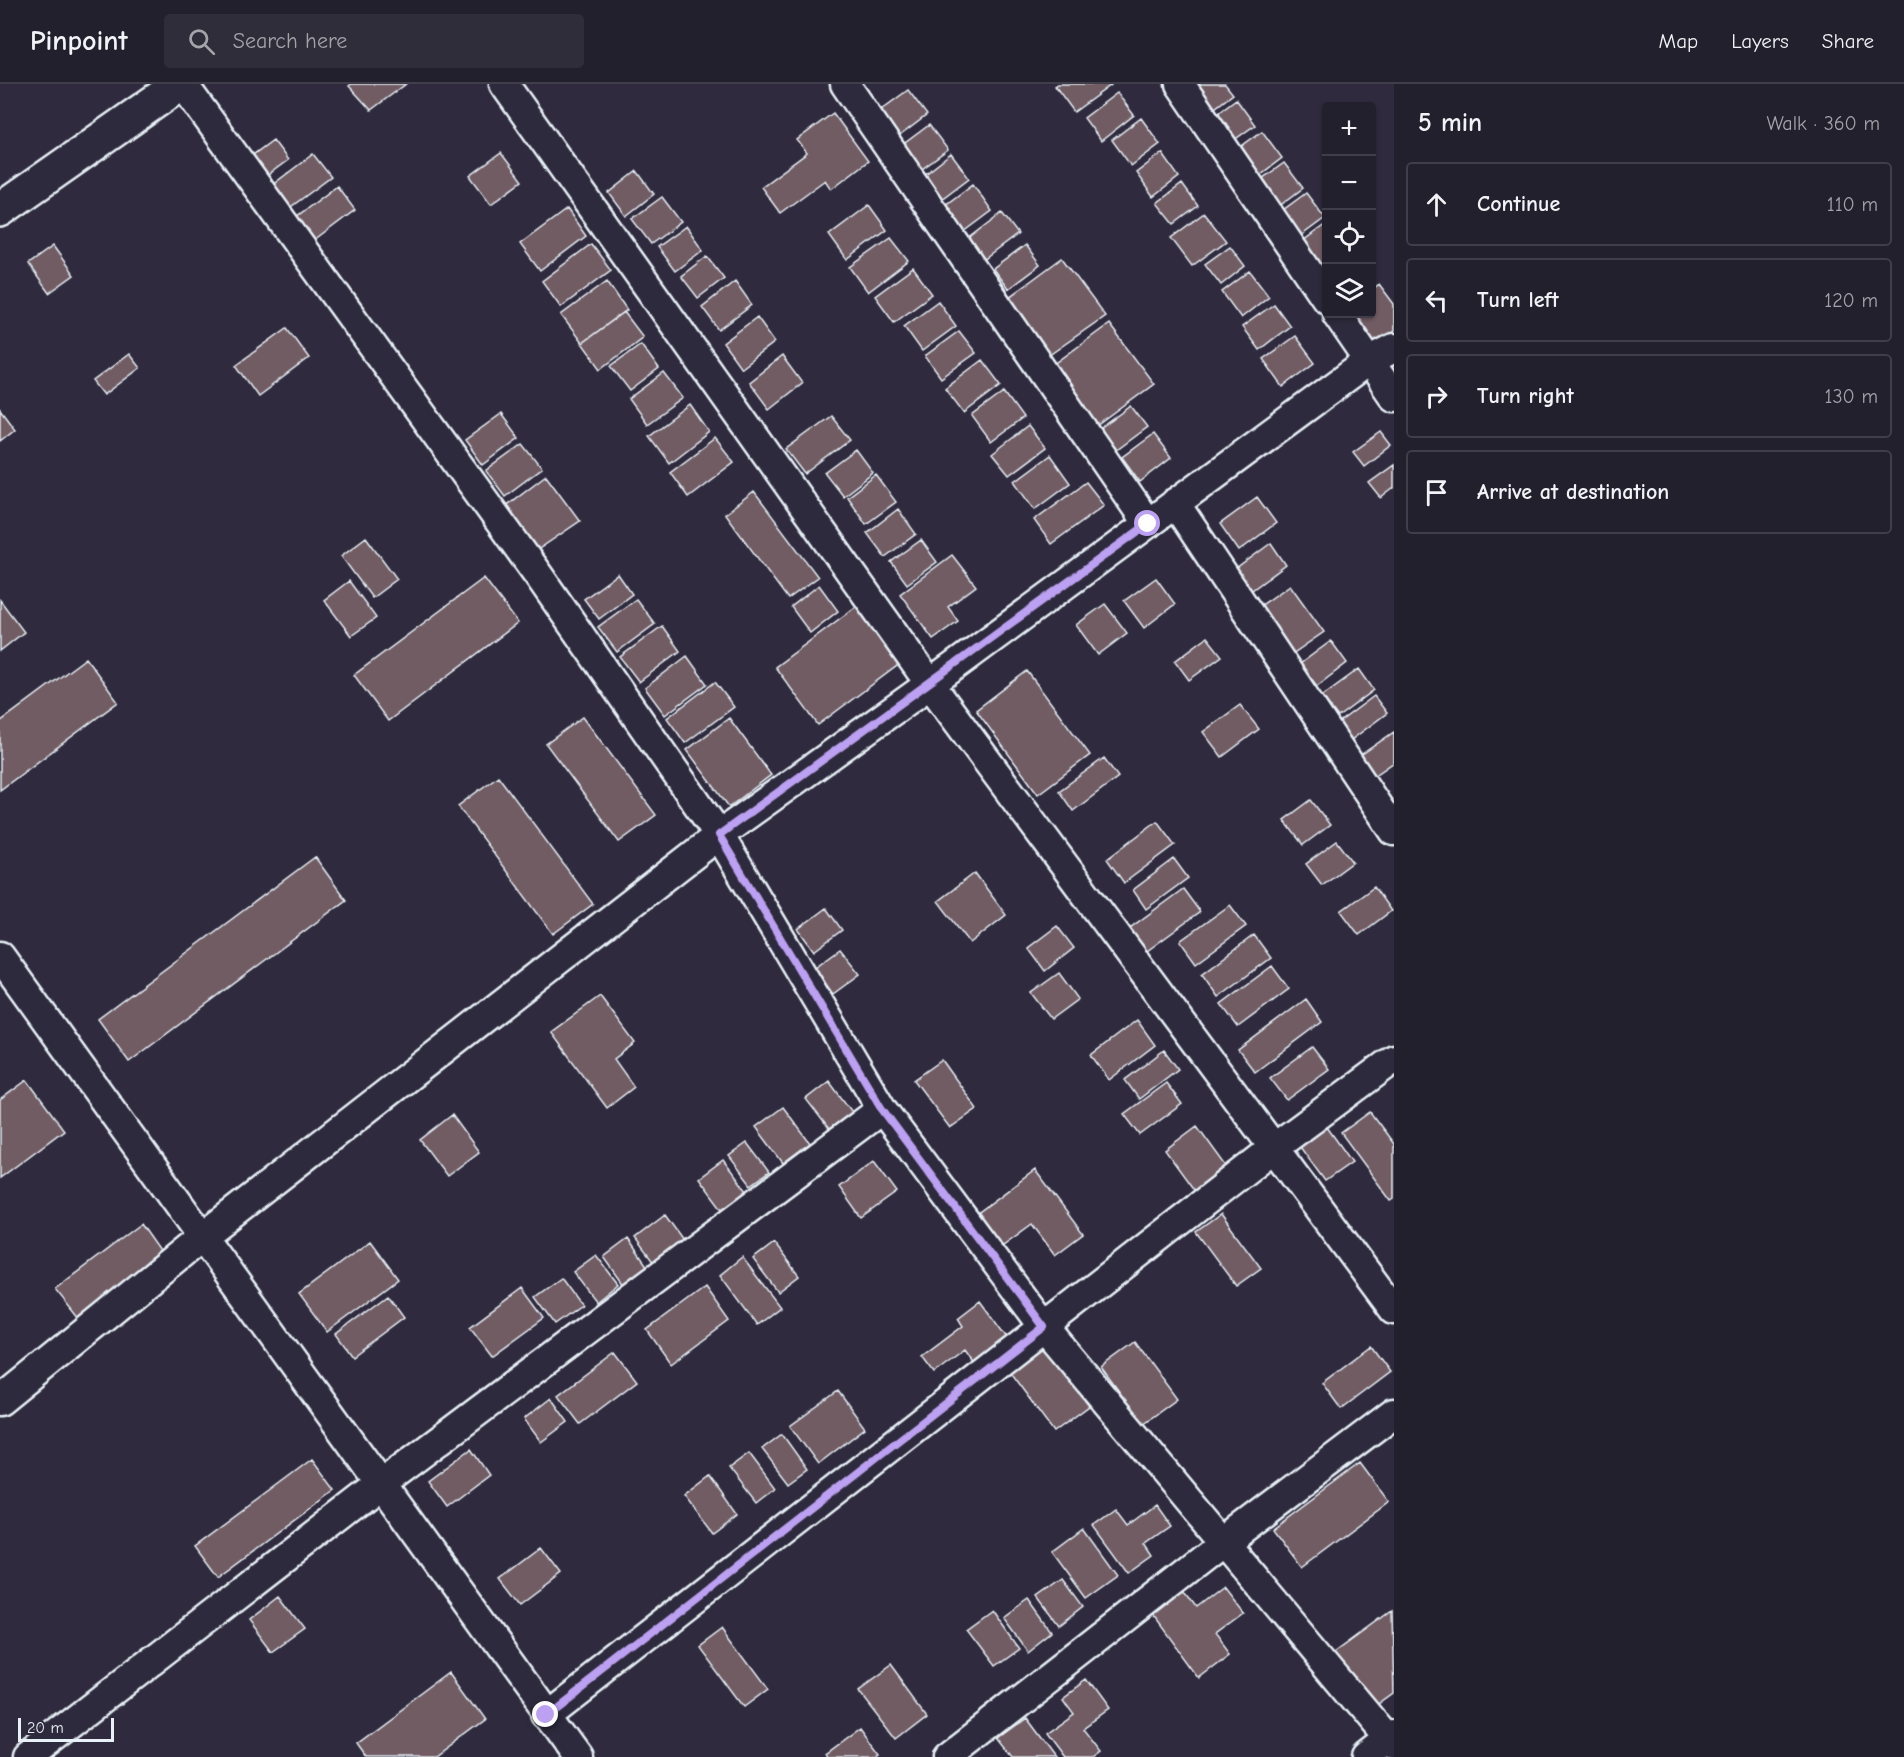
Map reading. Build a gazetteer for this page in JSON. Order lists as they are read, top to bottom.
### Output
{
  "scale_bar": "20 m",
  "page": {
    "header": "Pinpoint",
    "search": "Search here",
    "nav": ["Map", "Layers", "Share"],
    "heading": ["5 min", "Walk · 360 m"],
    "map_buttons": ["+", "−"],
    "list": [
      ["Continue", "110 m"],
      ["Turn left", "120 m"],
      ["Turn right", "130 m"],
      "Arrive at destination"
    ],
    "scale": "20 m"
  }
}
